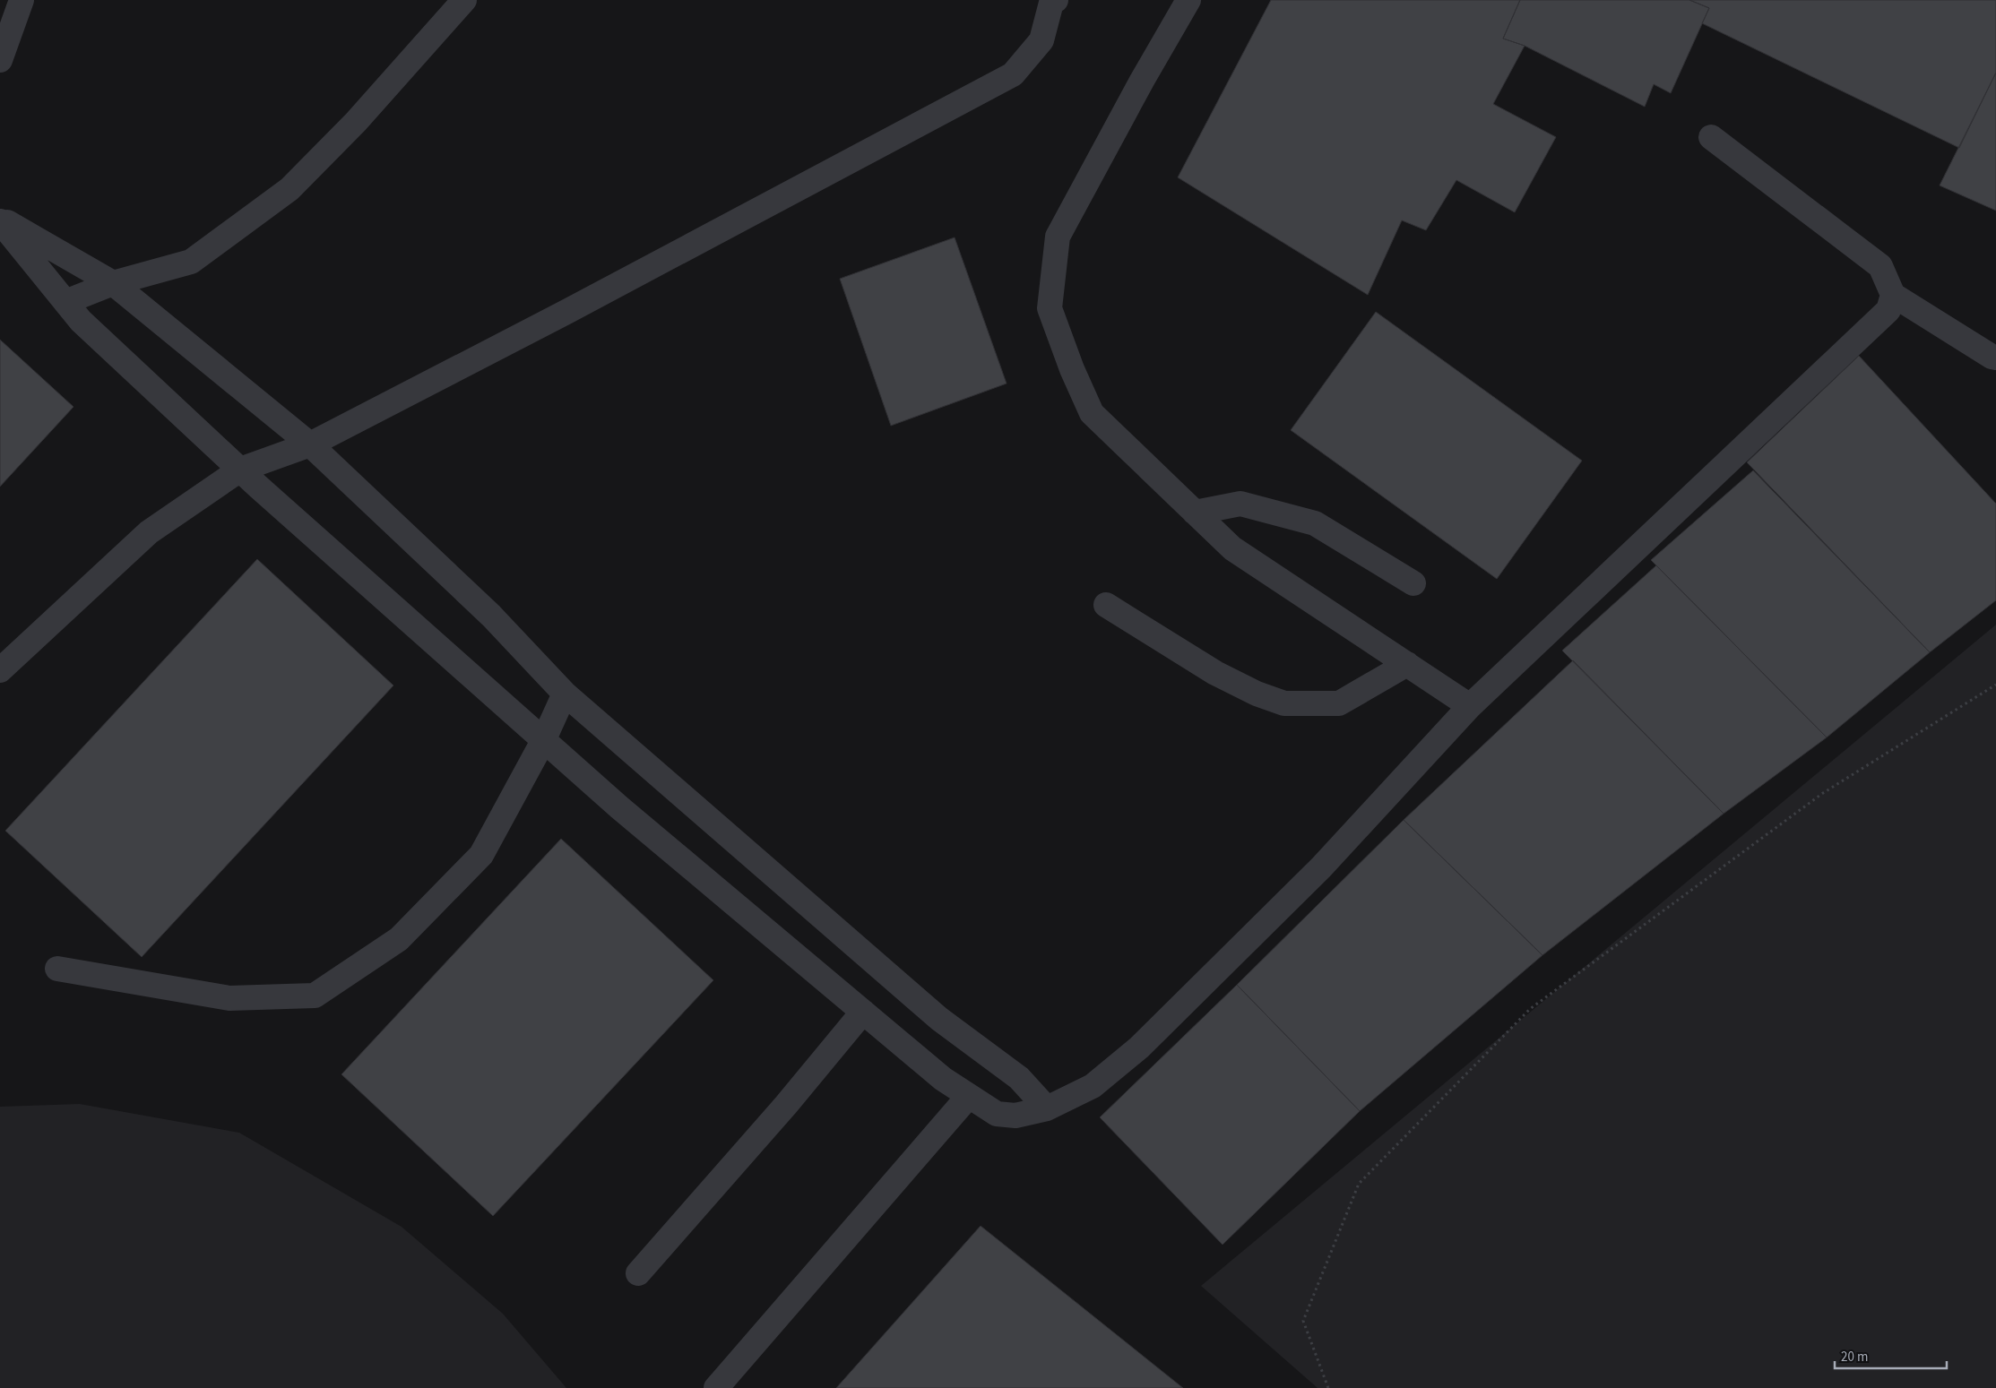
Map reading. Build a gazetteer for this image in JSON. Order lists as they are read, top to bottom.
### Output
{
  "scale_bar": "20 m"
}
